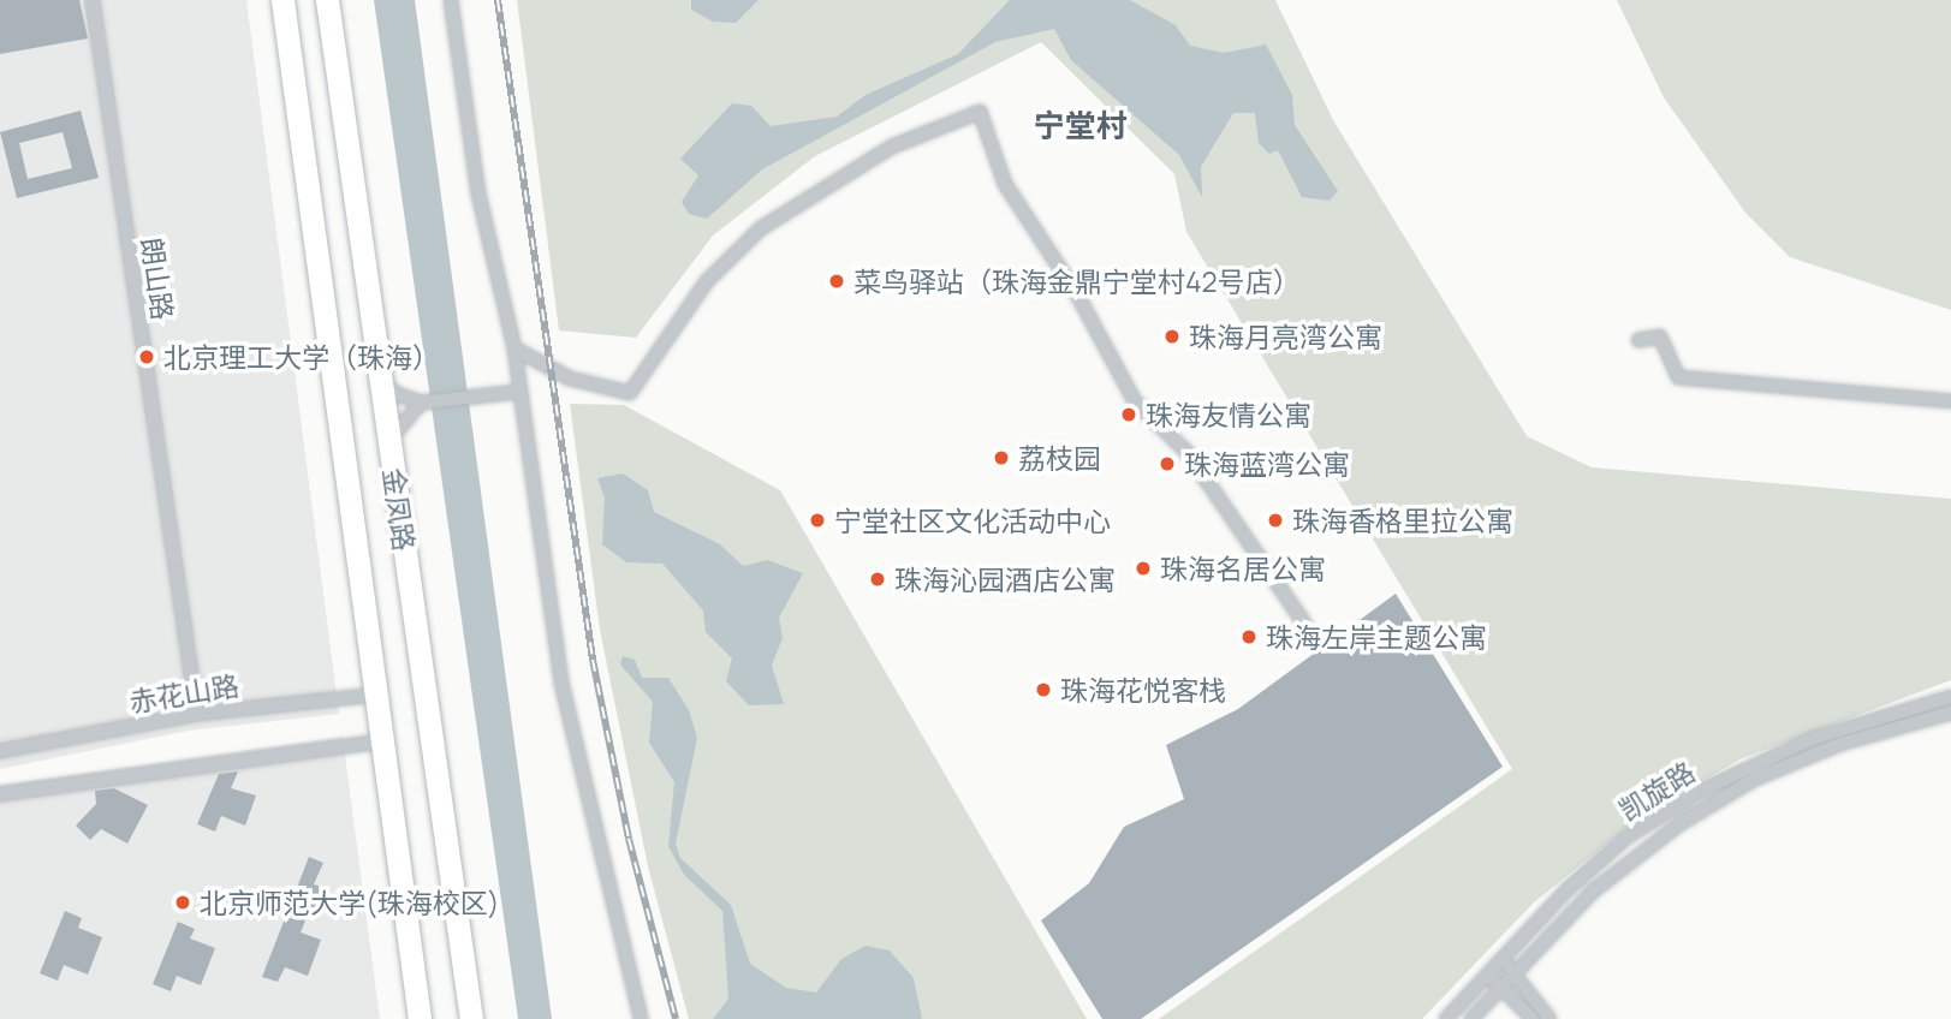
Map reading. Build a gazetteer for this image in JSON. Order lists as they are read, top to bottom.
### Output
{
  "streets": {
    "highway": ["金凤路"],
    "street": ["朗山路", "赤花山路", "凯旋路"]
  },
  "crossings": [
    ["朗山路", "赤花山路"],
    ["金凤路", "赤花山路"]
  ],
  "districts": ["宁堂村"],
  "places": [
    "菜鸟驿站（珠海金鼎宁堂村42号店）",
    "珠海月亮湾公寓",
    "北京理工大学（珠海）",
    "珠海友情公寓",
    "荔枝园",
    "珠海蓝湾公寓",
    "宁堂社区文化活动中心",
    "珠海香格里拉公寓",
    "珠海名居公寓",
    "珠海沁园酒店公寓",
    "珠海左岸主题公寓",
    "珠海花悦客栈",
    "北京师范大学(珠海校区)"
  ]
}
